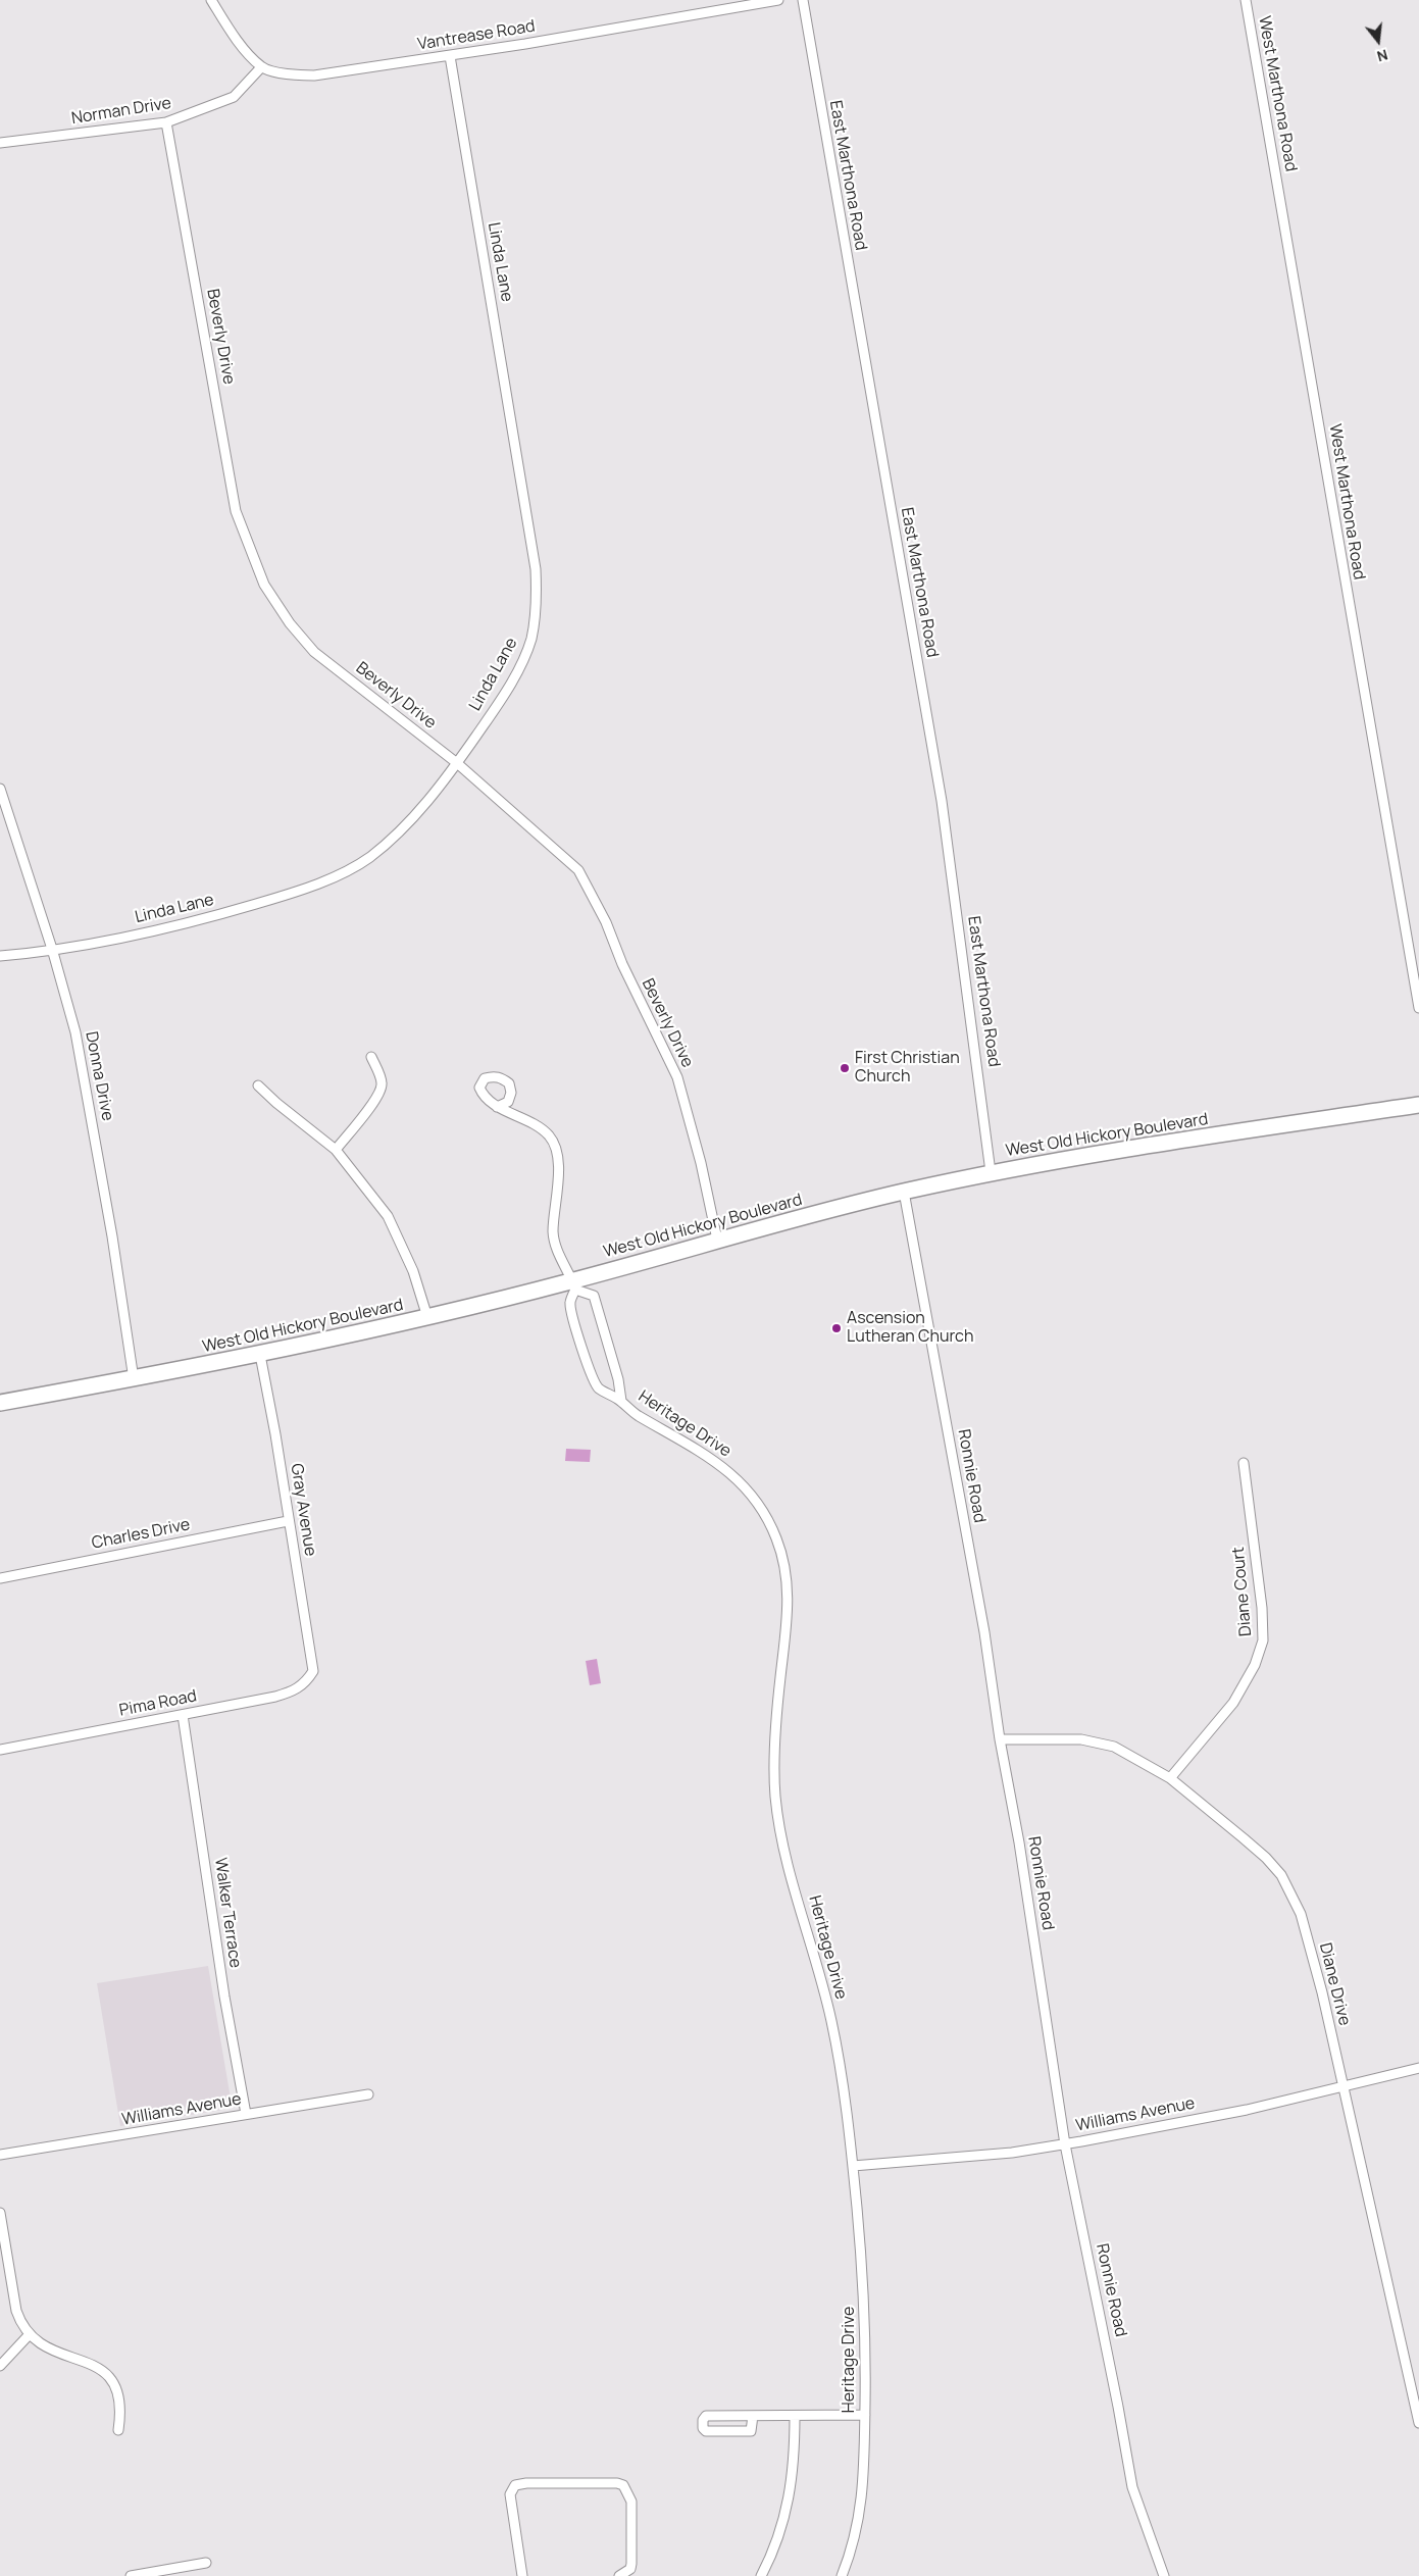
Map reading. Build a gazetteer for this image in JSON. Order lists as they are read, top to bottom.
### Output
{
  "streets": {
    "main road": ["West Old Hickory Boulevard"],
    "street": [
      "Vantrease Road",
      "West Marthona Road",
      "Norman Drive",
      "East Marthona Road",
      "Linda Lane",
      "Beverly Drive",
      "Donna Drive",
      "Heritage Drive",
      "Ronnie Road",
      "Gray Avenue",
      "Charles Drive",
      "Diane Court",
      "Pima Road",
      "Walker Terrace",
      "Diane Drive",
      "Williams Avenue"
    ]
  },
  "crossings": [
    ["Vantrease Road", "Norman Drive"],
    ["Vantrease Road", "Linda Lane"],
    ["Norman Drive", "Beverly Drive"],
    ["East Marthona Road", "West Old Hickory Boulevard"],
    ["Linda Lane", "Beverly Drive"],
    ["Linda Lane", "Donna Drive"],
    ["Beverly Drive", "West Old Hickory Boulevard"],
    ["Donna Drive", "West Old Hickory Boulevard"],
    ["West Old Hickory Boulevard", "Heritage Drive"],
    ["West Old Hickory Boulevard", "Ronnie Road"],
    ["West Old Hickory Boulevard", "Gray Avenue"],
    ["Heritage Drive", "Williams Avenue"],
    ["Ronnie Road", "Diane Drive"],
    ["Ronnie Road", "Williams Avenue"],
    ["Gray Avenue", "Charles Drive"],
    ["Gray Avenue", "Pima Road"],
    ["Diane Court", "Diane Drive"],
    ["Pima Road", "Walker Terrace"],
    ["Walker Terrace", "Williams Avenue"],
    ["Diane Drive", "Williams Avenue"]
  ],
  "places": ["First Christian Church", "Ascension Lutheran Church"],
  "north": "bottom"
}
